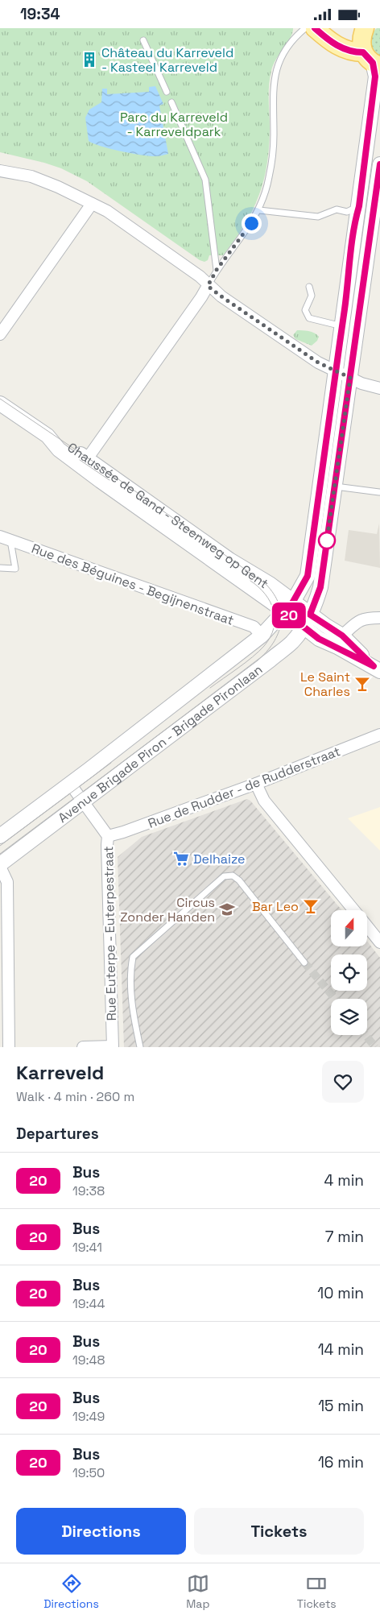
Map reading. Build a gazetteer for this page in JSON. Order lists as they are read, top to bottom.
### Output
{
  "streets": {
    "street": [
      "Chaussée de Gand - Steenweg op Gent",
      "Rue des Béguines - Begijnenstraat",
      "Avenue Brigade Piron - Brigade Pironlaan",
      "Rue de Rudder - de Rudderstraat",
      "Rue Euterpe - Euterpestraat"
    ]
  },
  "crossings": [
    ["Chaussée de Gand - Steenweg op Gent", "Avenue Brigade Piron - Brigade Pironlaan"],
    ["Rue des Béguines - Begijnenstraat", "Avenue Brigade Piron - Brigade Pironlaan"],
    ["Avenue Brigade Piron - Brigade Pironlaan", "Rue Euterpe - Euterpestraat"],
    ["Rue de Rudder - de Rudderstraat", "Rue Euterpe - Euterpestraat"]
  ],
  "parks": ["Parc du Karreveld - Karreveldpark"],
  "places": {
    "building": ["Château du Karreveld - Kasteel Karreveld"],
    "bar": ["Le Saint Charles", "Bar Leo"],
    "supermarket": ["Delhaize"],
    "school or university": ["Circus Zonder Handen"]
  },
  "lines": ["bus line 20"],
  "north": "top",
  "page": {
    "status": "19:34",
    "on_map": "20",
    "heading": [
      ["Karreveld", "Walk · 4 min · 260 m"],
      "Departures"
    ],
    "list": [
      {
        "mark": "20",
        "name": "Bus",
        "note": "19:38",
        "value": "4 min"
      },
      {
        "mark": "20",
        "name": "Bus",
        "note": "19:41",
        "value": "7 min"
      },
      {
        "mark": "20",
        "name": "Bus",
        "note": "19:44",
        "value": "10 min"
      },
      {
        "mark": "20",
        "name": "Bus",
        "note": "19:48",
        "value": "14 min"
      },
      {
        "mark": "20",
        "name": "Bus",
        "note": "19:49",
        "value": "15 min"
      },
      {
        "mark": "20",
        "name": "Bus",
        "note": "19:50",
        "value": "16 min"
      }
    ],
    "buttons": ["Directions", "Tickets"],
    "tabs": ["Directions", "Map", "Tickets"]
  }
}
